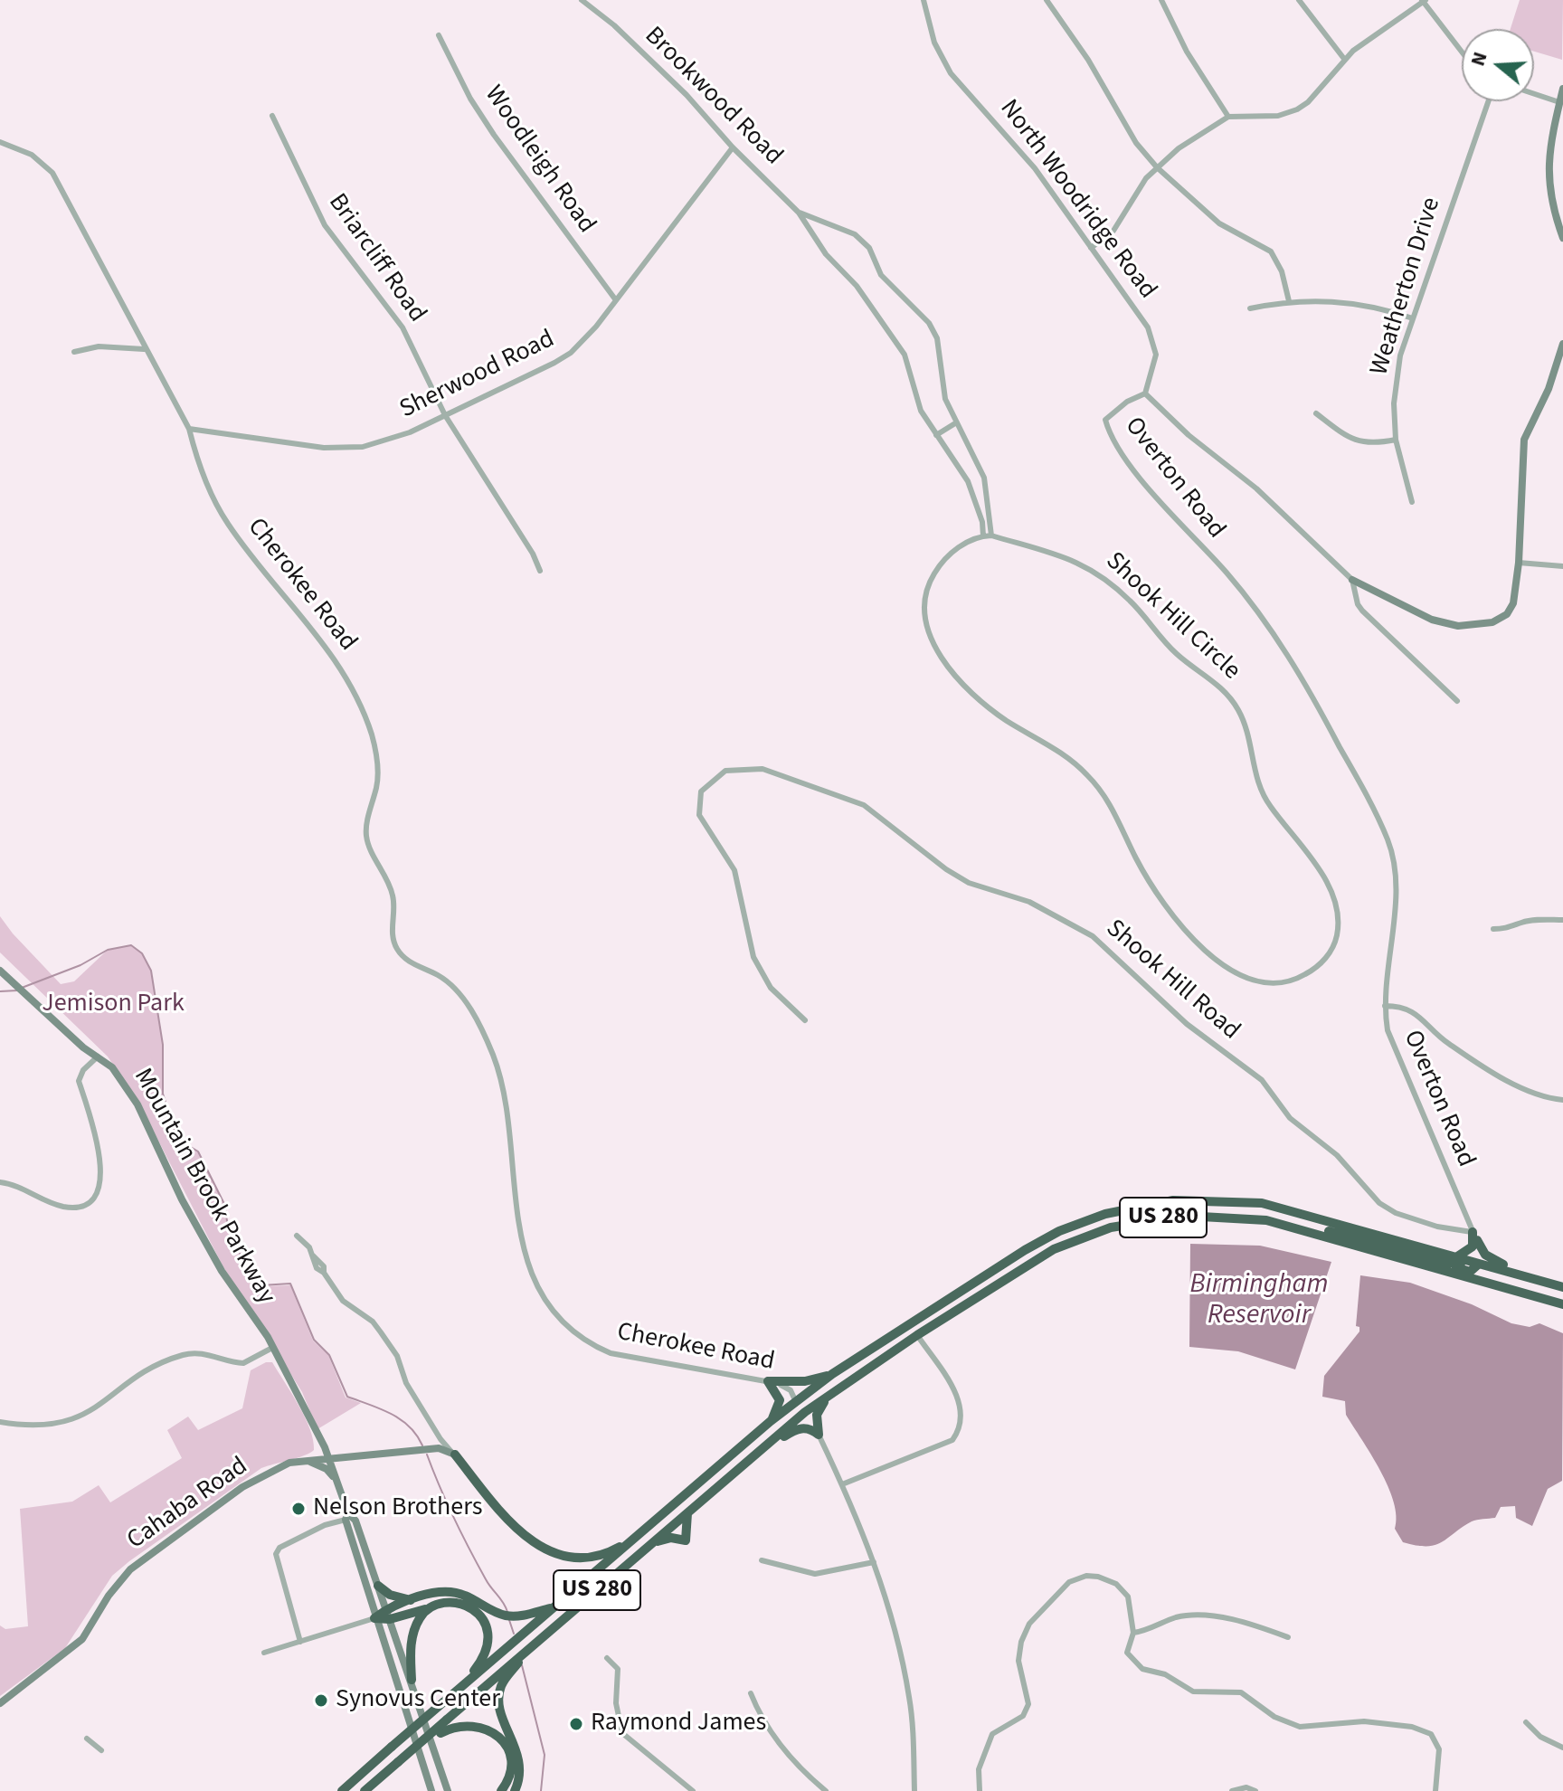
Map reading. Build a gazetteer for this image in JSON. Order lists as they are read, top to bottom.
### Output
{
  "streets": {
    "highway": ["US 280"],
    "main road": ["Overton Road", "Mountain Brook Parkway", "Cahaba Road"],
    "street": [
      "Brookwood Road",
      "Woodleigh Road",
      "North Woodridge Road",
      "Briarcliff Road",
      "Weatherton Drive",
      "Sherwood Road",
      "Cherokee Road",
      "Shook Hill Circle",
      "Shook Hill Road"
    ]
  },
  "crossings": [
    ["Brookwood Road", "Sherwood Road"],
    ["Woodleigh Road", "Sherwood Road"],
    ["North Woodridge Road", "Overton Road"],
    ["Briarcliff Road", "Sherwood Road"],
    ["Sherwood Road", "Cherokee Road"],
    ["Overton Road", "Shook Hill Road"],
    ["Overton Road", "US 280"],
    ["Cherokee Road", "US 280"],
    ["Mountain Brook Parkway", "Cahaba Road"]
  ],
  "water": ["Birmingham Reservoir"],
  "parks": ["Jemison Park"],
  "places": ["Nelson Brothers", "Synovus Center", "Raymond James"],
  "north": "left"
}
